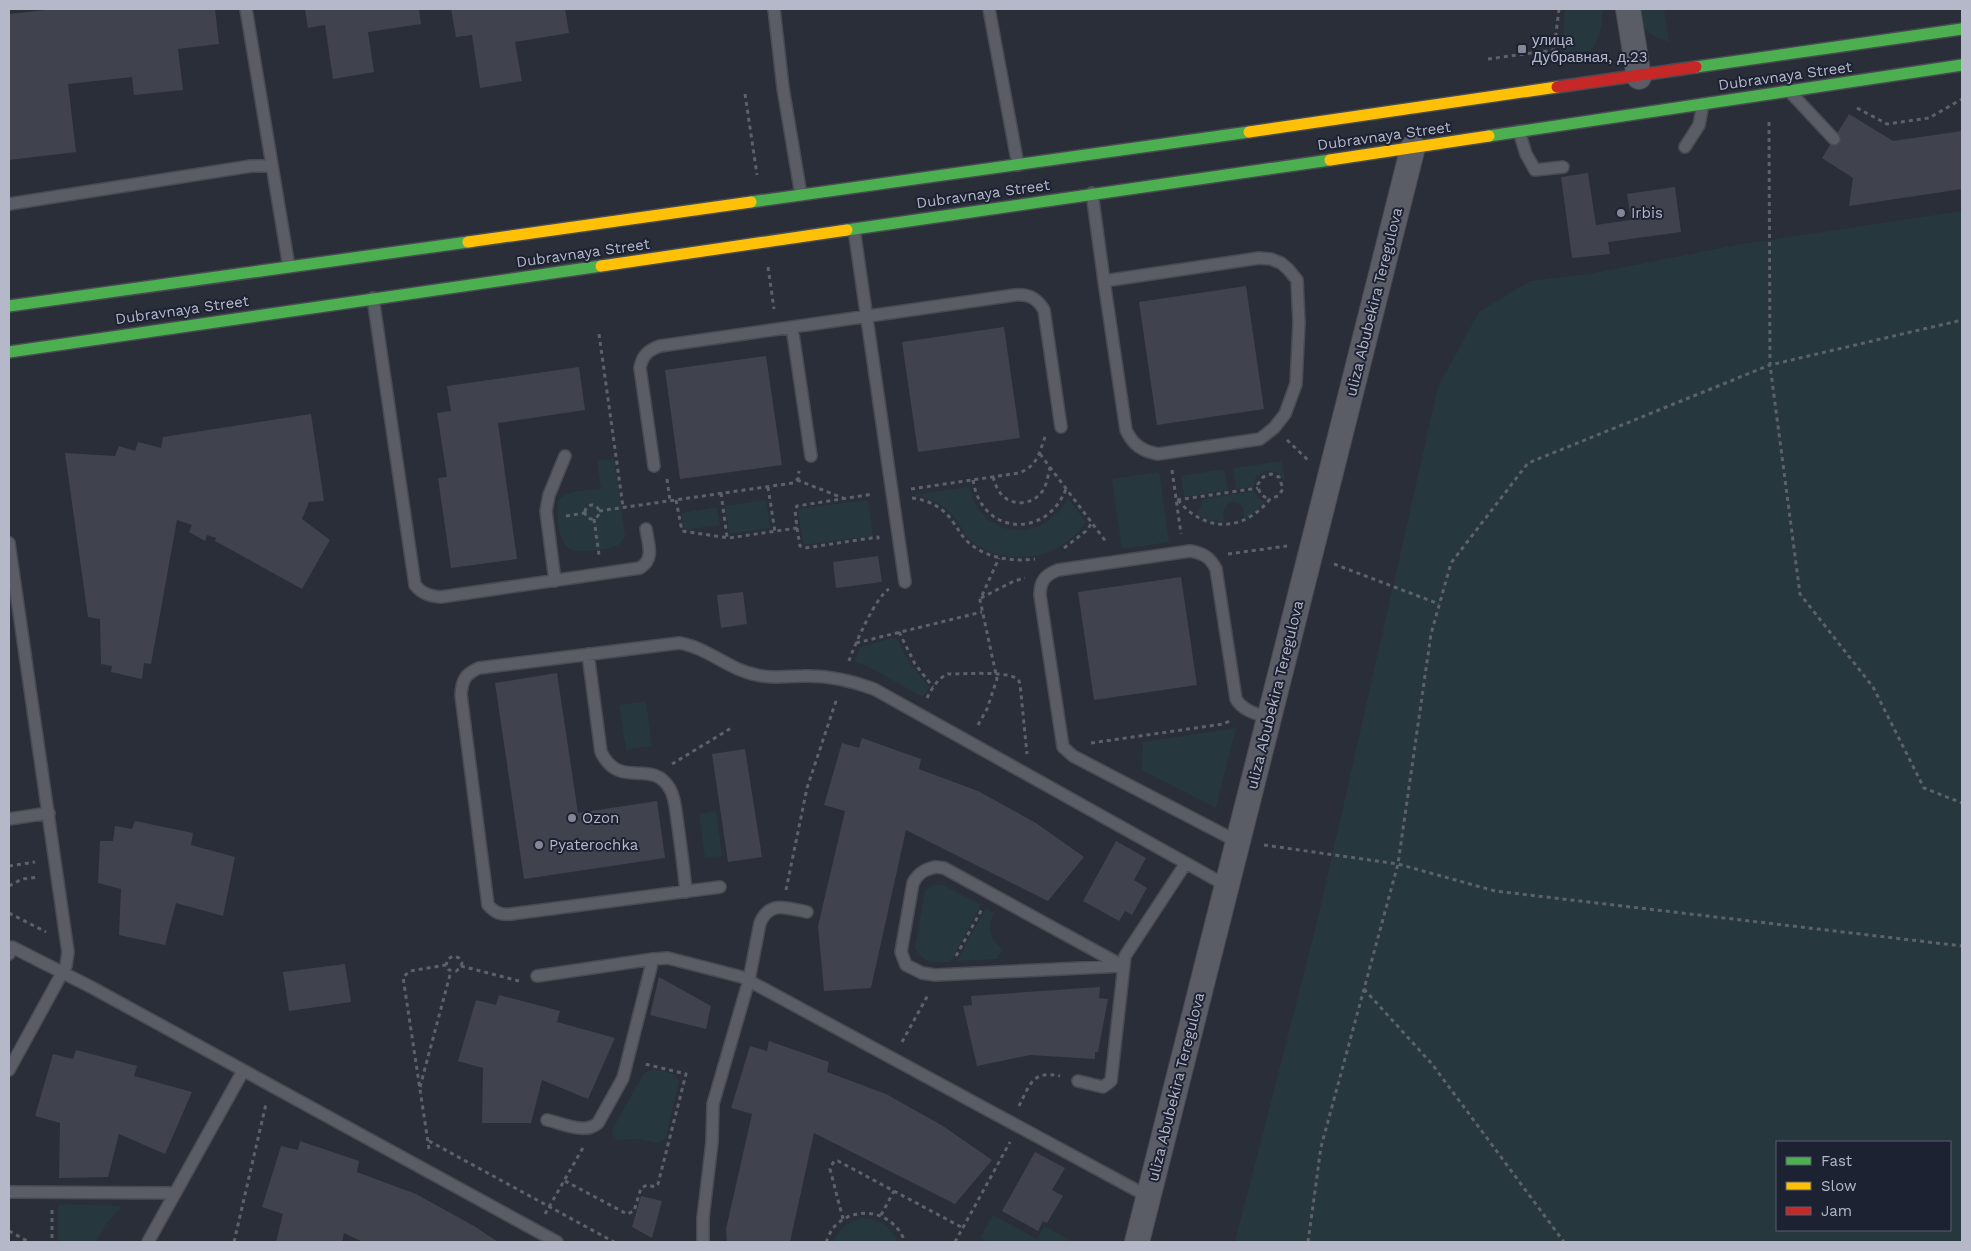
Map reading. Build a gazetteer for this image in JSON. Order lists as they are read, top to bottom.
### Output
{
  "streets": {
    "street": ["Dubravnaya Street", "uliza Abubekira Teregulova"]
  },
  "crossings": [
    ["Dubravnaya Street", "uliza Abubekira Teregulova"]
  ],
  "places": {
    "transit": ["улица Дубравная, д.23"],
    "other": ["Irbis", "Ozon", "Pyaterochka"]
  },
  "legend": ["Fast", "Slow", "Jam"]
}
